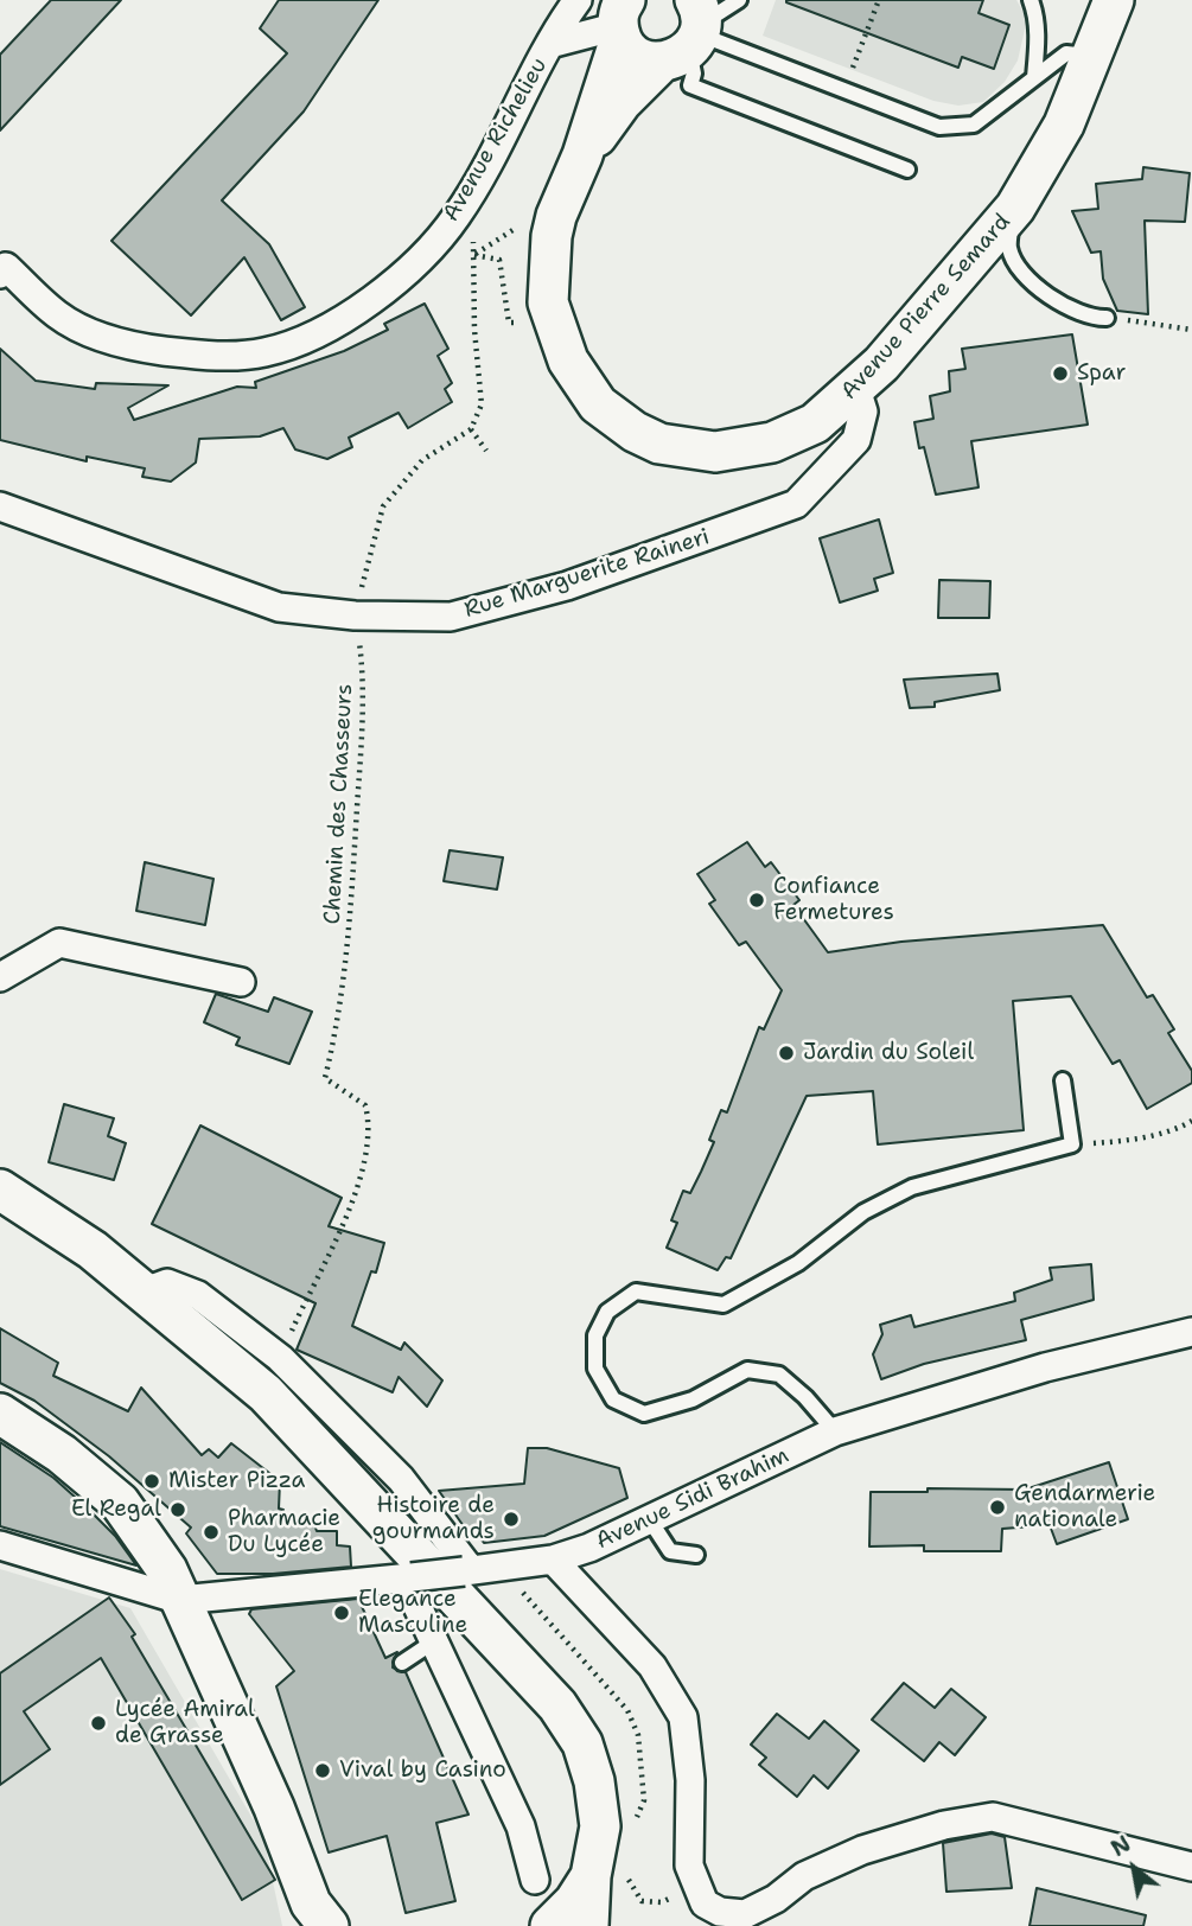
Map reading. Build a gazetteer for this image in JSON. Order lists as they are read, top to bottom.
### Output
{
  "streets": {
    "main road": ["Avenue Pierre Semard"],
    "street": ["Avenue Richelieu", "Rue Marguerite Raineri", "Avenue Sidi Brahim"],
    "path": ["Chemin des Chasseurs"]
  },
  "crossings": [
    ["Avenue Pierre Semard", "Rue Marguerite Raineri"],
    ["Rue Marguerite Raineri", "Chemin des Chasseurs"]
  ],
  "places": [
    "Spar",
    "Confiance Fermetures",
    "Jardin du Soleil",
    "Mister Pizza",
    "Gendarmerie nationale",
    "El Regal",
    "Histoire de gourmands",
    "Pharmacie Du Lycée",
    "Elegance Masculine",
    "Lycée Amiral de Grasse",
    "Vival by Casino"
  ],
  "north": "top left"
}
